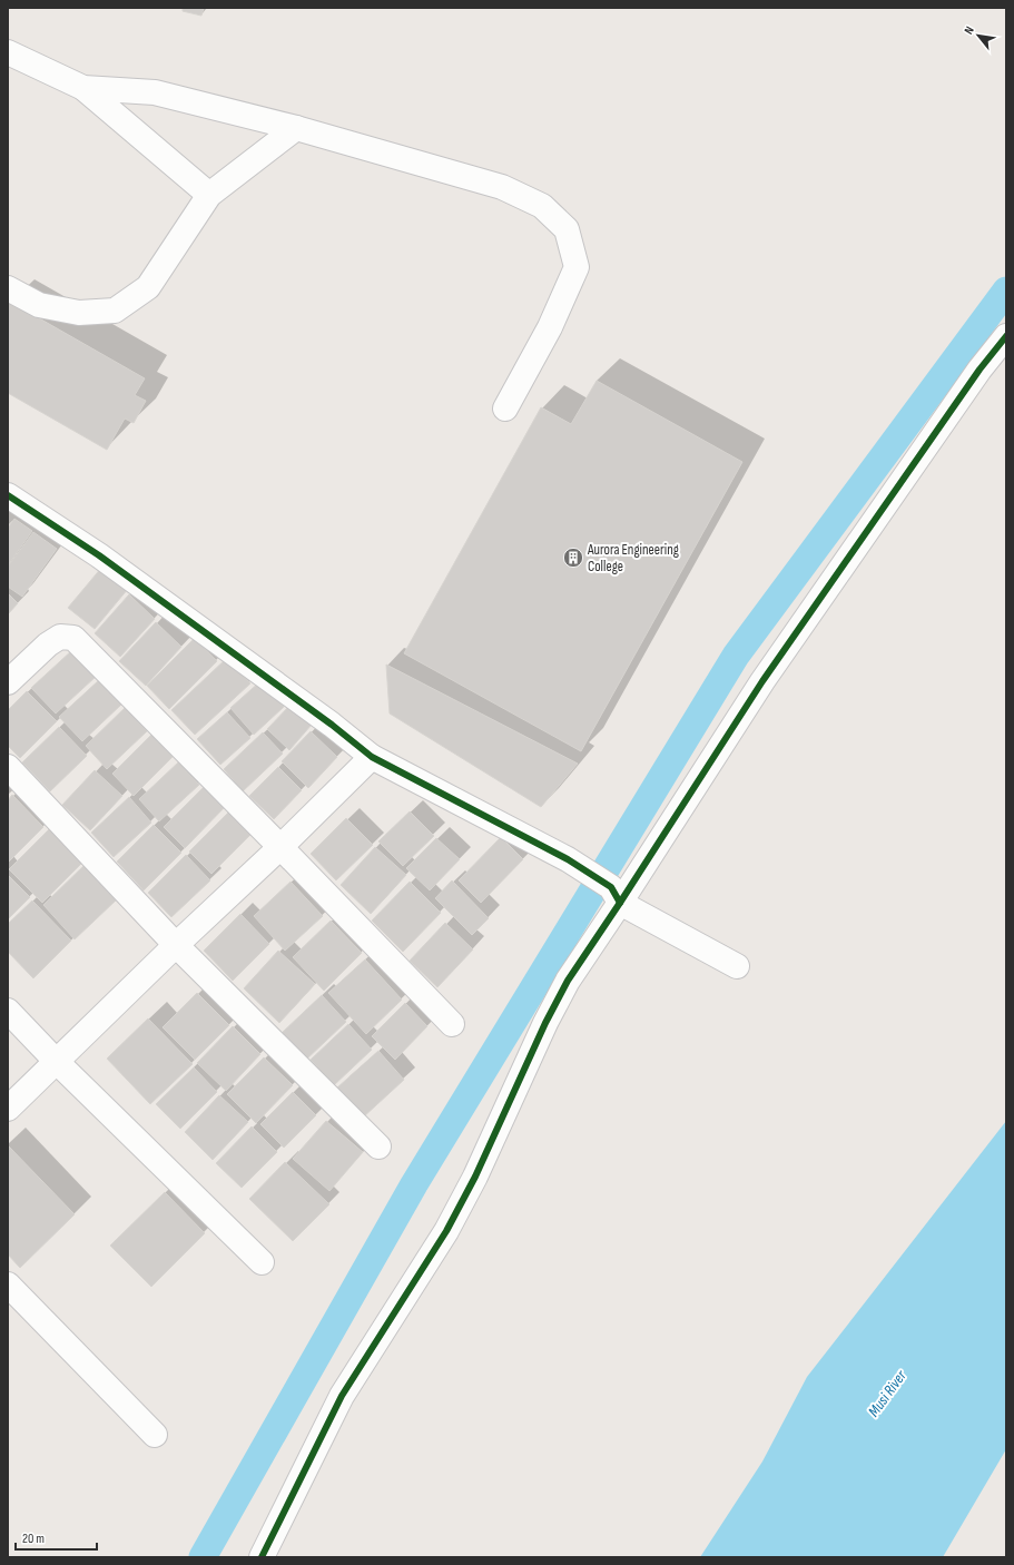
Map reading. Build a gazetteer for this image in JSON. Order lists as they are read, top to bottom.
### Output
{
  "water": ["Musi River"],
  "places": {
    "building": ["Aurora Engineering College"]
  },
  "scale_bar": "20 m",
  "north": "top left"
}
